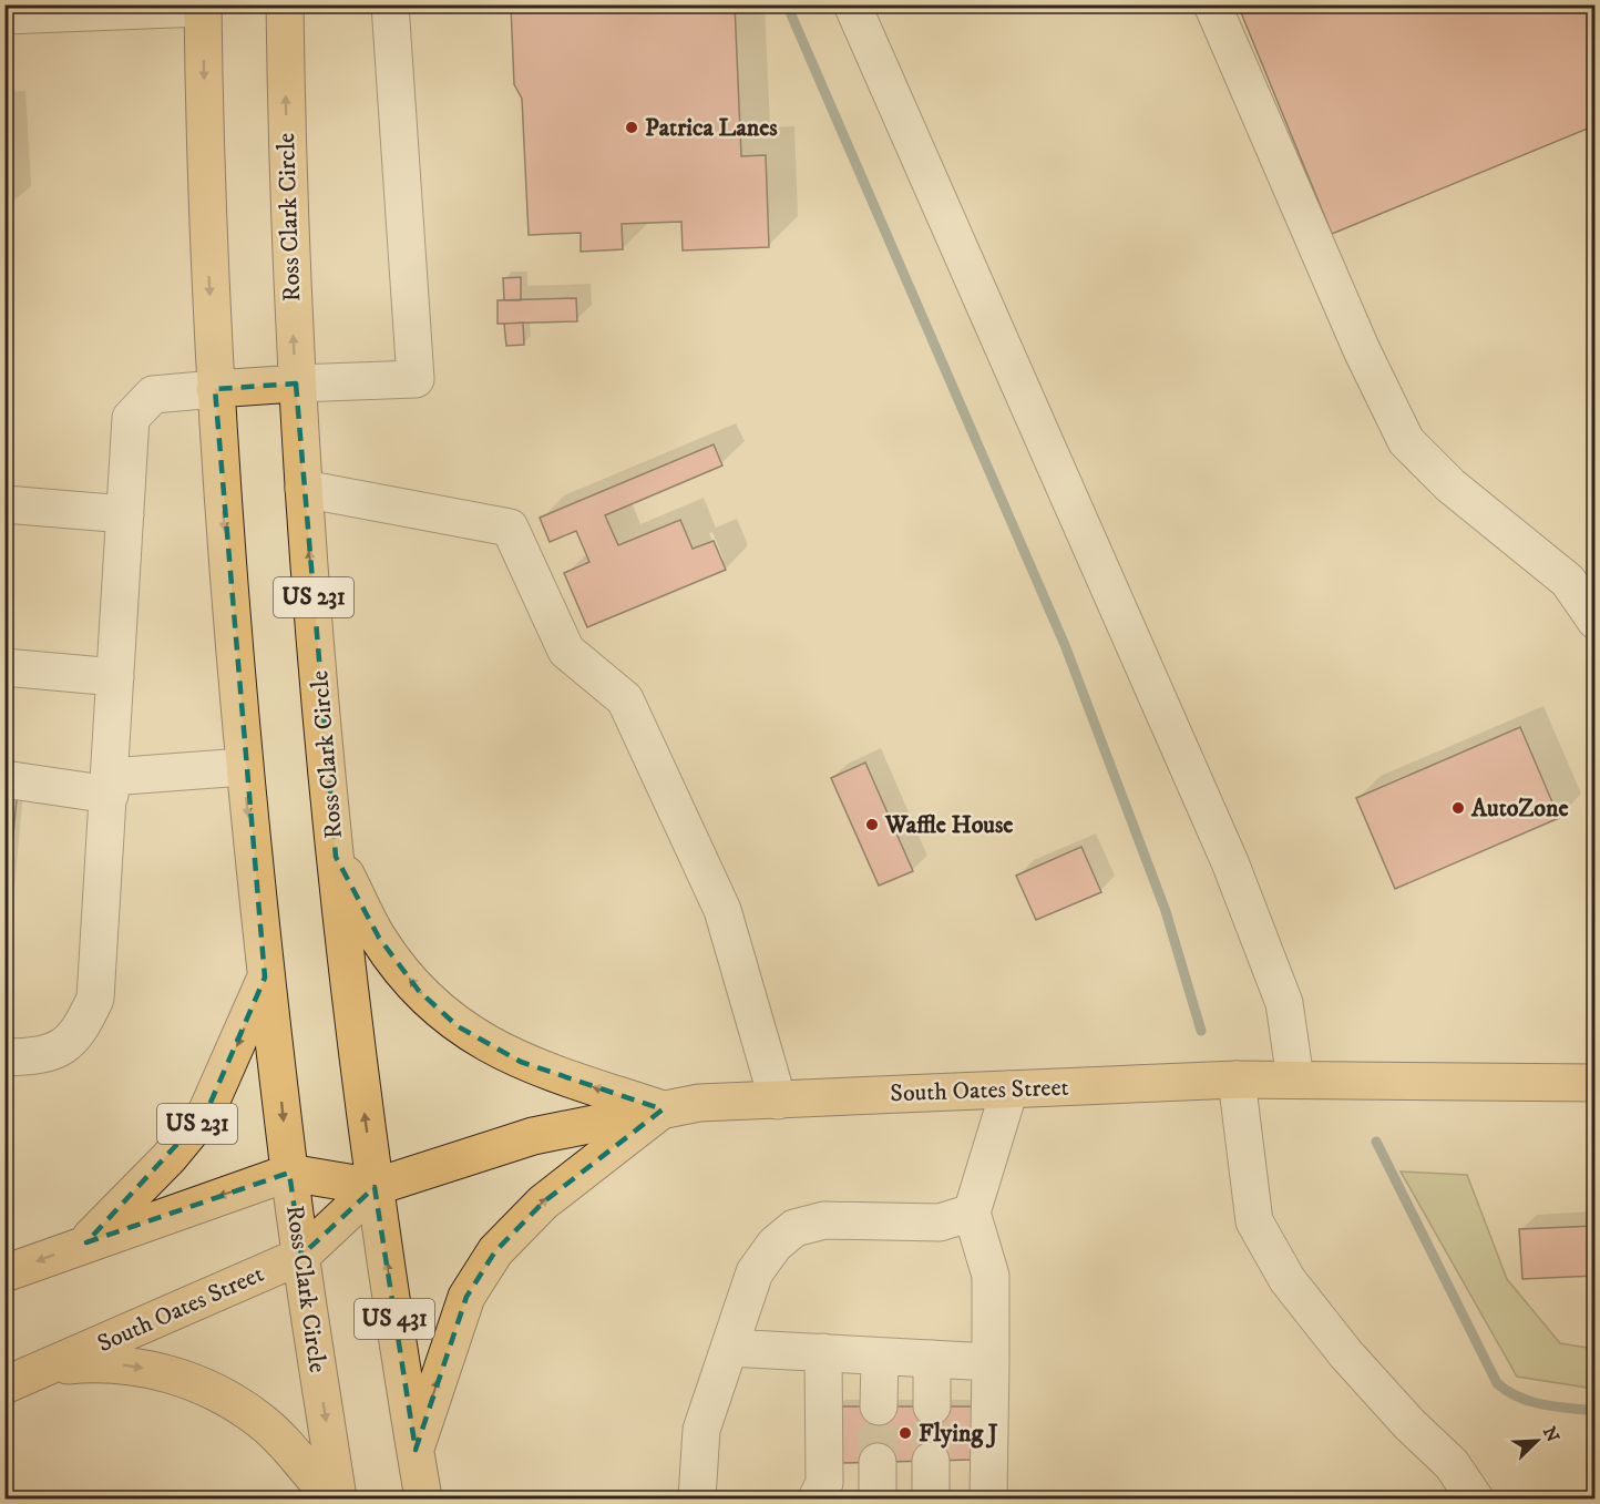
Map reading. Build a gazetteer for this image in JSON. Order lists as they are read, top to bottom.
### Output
{
  "streets": {
    "main road": [
      "Ross Clark Circle",
      "US 231",
      "South Oates Street",
      "US 431"
    ]
  },
  "crossings": [
    ["Ross Clark Circle", "US 231"],
    ["Ross Clark Circle", "South Oates Street"],
    ["US 231", "South Oates Street"]
  ],
  "places": [
    "Patrica Lanes",
    "AutoZone",
    "Waffle House",
    "Flying J"
  ],
  "north": "top right"
}
